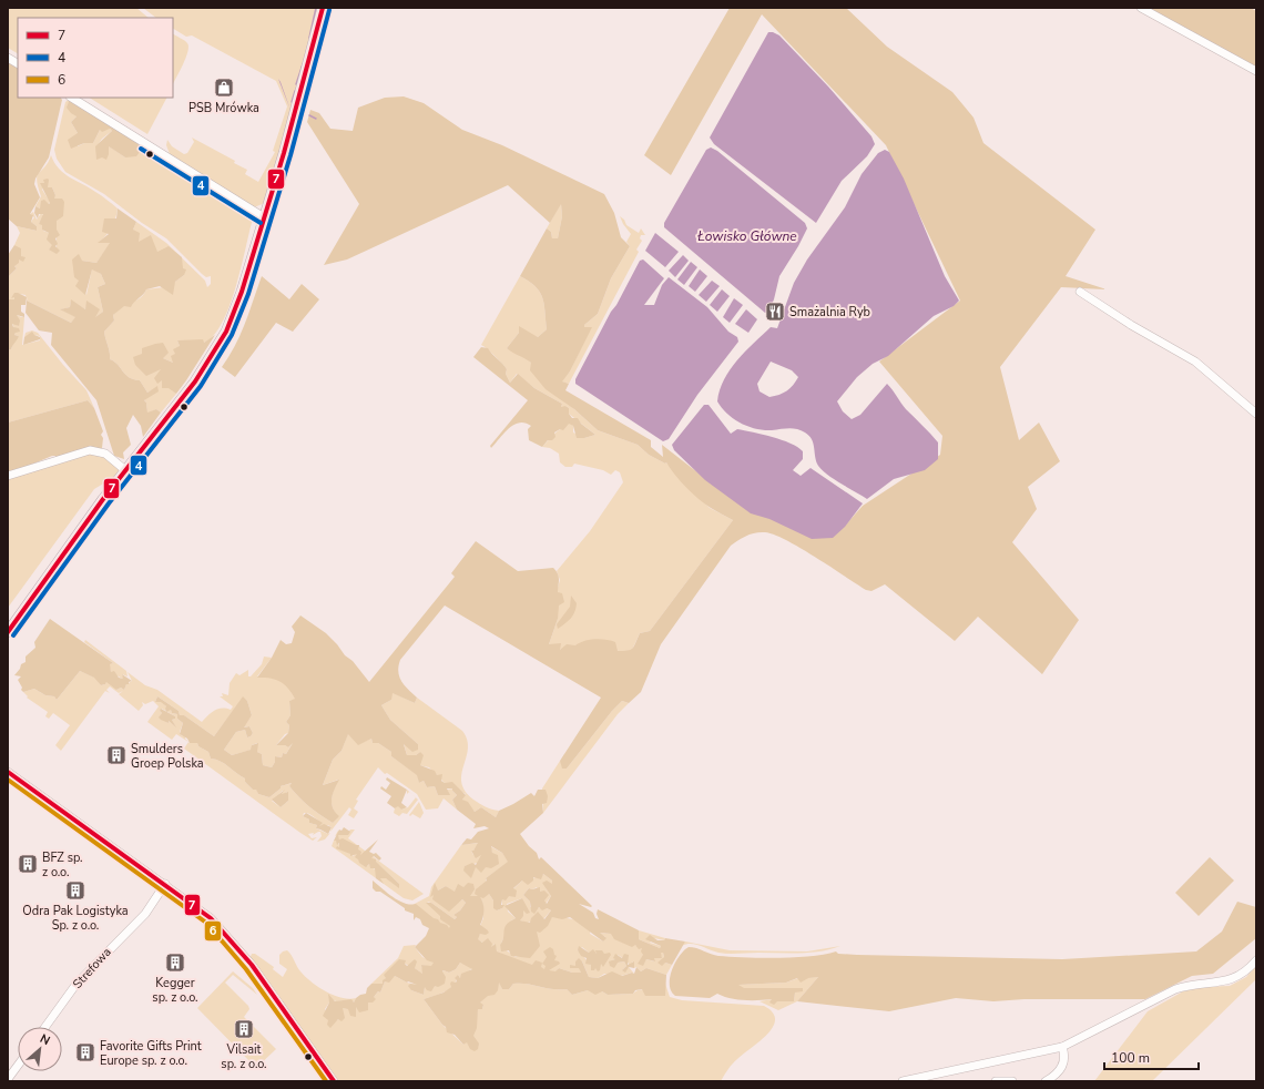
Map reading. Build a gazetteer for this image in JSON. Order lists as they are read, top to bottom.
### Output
{
  "streets": {
    "street": ["Strefowa"]
  },
  "water": ["Łowisko Główne"],
  "places": {
    "shop": ["PSB Mrówka"],
    "restaurant": ["Smażalnia Ryb"],
    "building": [
      "Smulders Groep Polska",
      "BFZ sp. z o.o.",
      "Odra Pak Logistyka Sp. z o.o.",
      "Kegger sp. z o.o.",
      "Vilsait sp. z o.o.",
      "Favorite Gifts Print Europe sp. z o.o."
    ]
  },
  "lines": ["transit line 7", "transit line 4", "transit line 6"],
  "legend": ["7", "4", "6"],
  "scale_bar": "100 m",
  "north": "top right"
}
